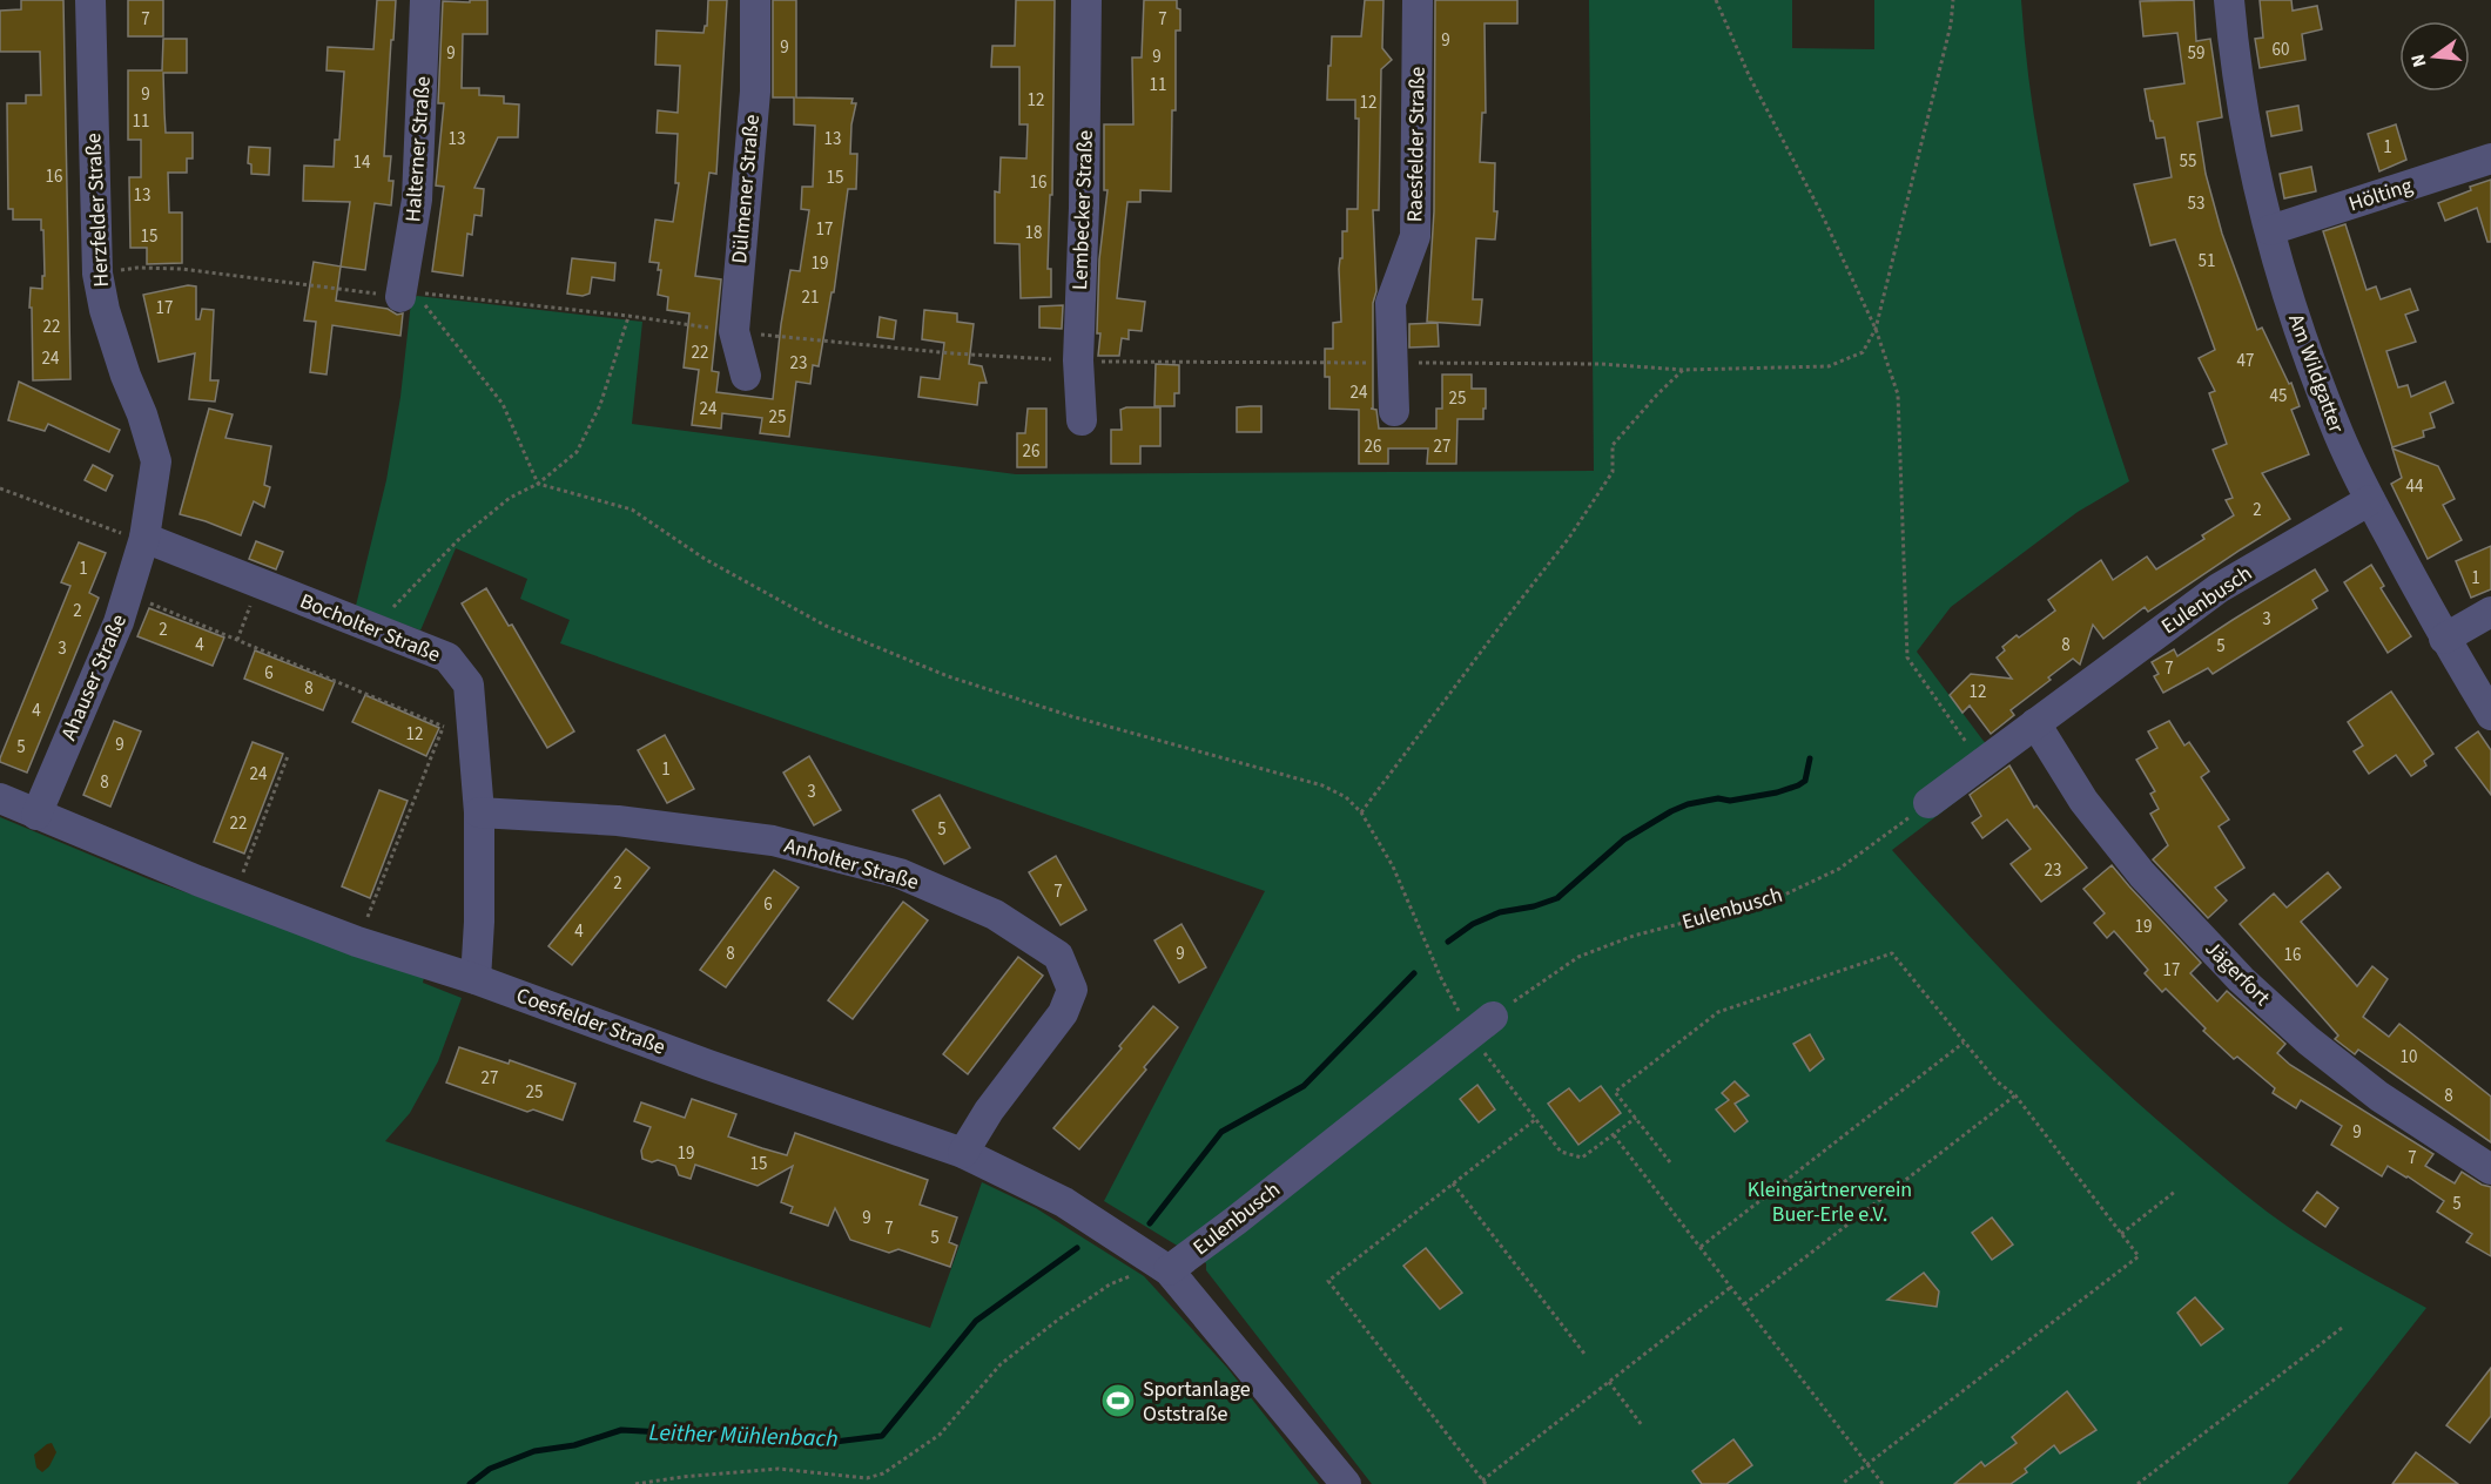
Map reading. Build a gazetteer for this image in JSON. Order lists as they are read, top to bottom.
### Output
{
  "streets": {
    "street": [
      "Raesfelder Straße",
      "Halterner Straße",
      "Dülmener Straße",
      "Hölting",
      "Herzfelder Straße",
      "Lembecker Straße",
      "Am Wildgatter",
      "Eulenbusch",
      "Bocholter Straße",
      "Ahauser Straße",
      "Anholter Straße",
      "Jägerfort",
      "Coesfelder Straße"
    ]
  },
  "crossings": [
    ["Hölting", "Am Wildgatter"],
    ["Herzfelder Straße", "Bocholter Straße"],
    ["Herzfelder Straße", "Ahauser Straße"],
    ["Am Wildgatter", "Eulenbusch"],
    ["Eulenbusch", "Jägerfort"],
    ["Eulenbusch", "Coesfelder Straße"],
    ["Bocholter Straße", "Ahauser Straße"],
    ["Bocholter Straße", "Anholter Straße"],
    ["Bocholter Straße", "Coesfelder Straße"],
    ["Ahauser Straße", "Coesfelder Straße"],
    ["Anholter Straße", "Coesfelder Straße"]
  ],
  "water": ["Leither Mühlenbach"],
  "parks": ["Kleingärtnerverein Buer-Erle e.V."],
  "places": {
    "sports": ["Sportanlage Oststraße"]
  },
  "house_numbers": [
    "7",
    "7",
    "9",
    "9",
    "60",
    "9",
    "59",
    "9",
    "11",
    "9",
    "12",
    "12",
    "11",
    "13",
    "13",
    "1",
    "55",
    "14",
    "16",
    "15",
    "16",
    "13",
    "53",
    "17",
    "18",
    "15",
    "51",
    "19",
    "21",
    "17",
    "22",
    "22",
    "24",
    "47",
    "23",
    "24",
    "45",
    "25",
    "24",
    "25",
    "26",
    "27",
    "26",
    "44",
    "2",
    "1",
    "1",
    "2",
    "3",
    "2",
    "4",
    "8",
    "5",
    "3",
    "7",
    "6",
    "8",
    "12",
    "4",
    "12",
    "9",
    "5",
    "1",
    "24",
    "8",
    "3",
    "22",
    "5",
    "23",
    "2",
    "7",
    "6",
    "19",
    "4",
    "8",
    "9",
    "16",
    "17",
    "10",
    "27",
    "25",
    "8",
    "9",
    "19",
    "7",
    "15",
    "5",
    "9",
    "7",
    "5"
  ],
  "north": "left"
}
